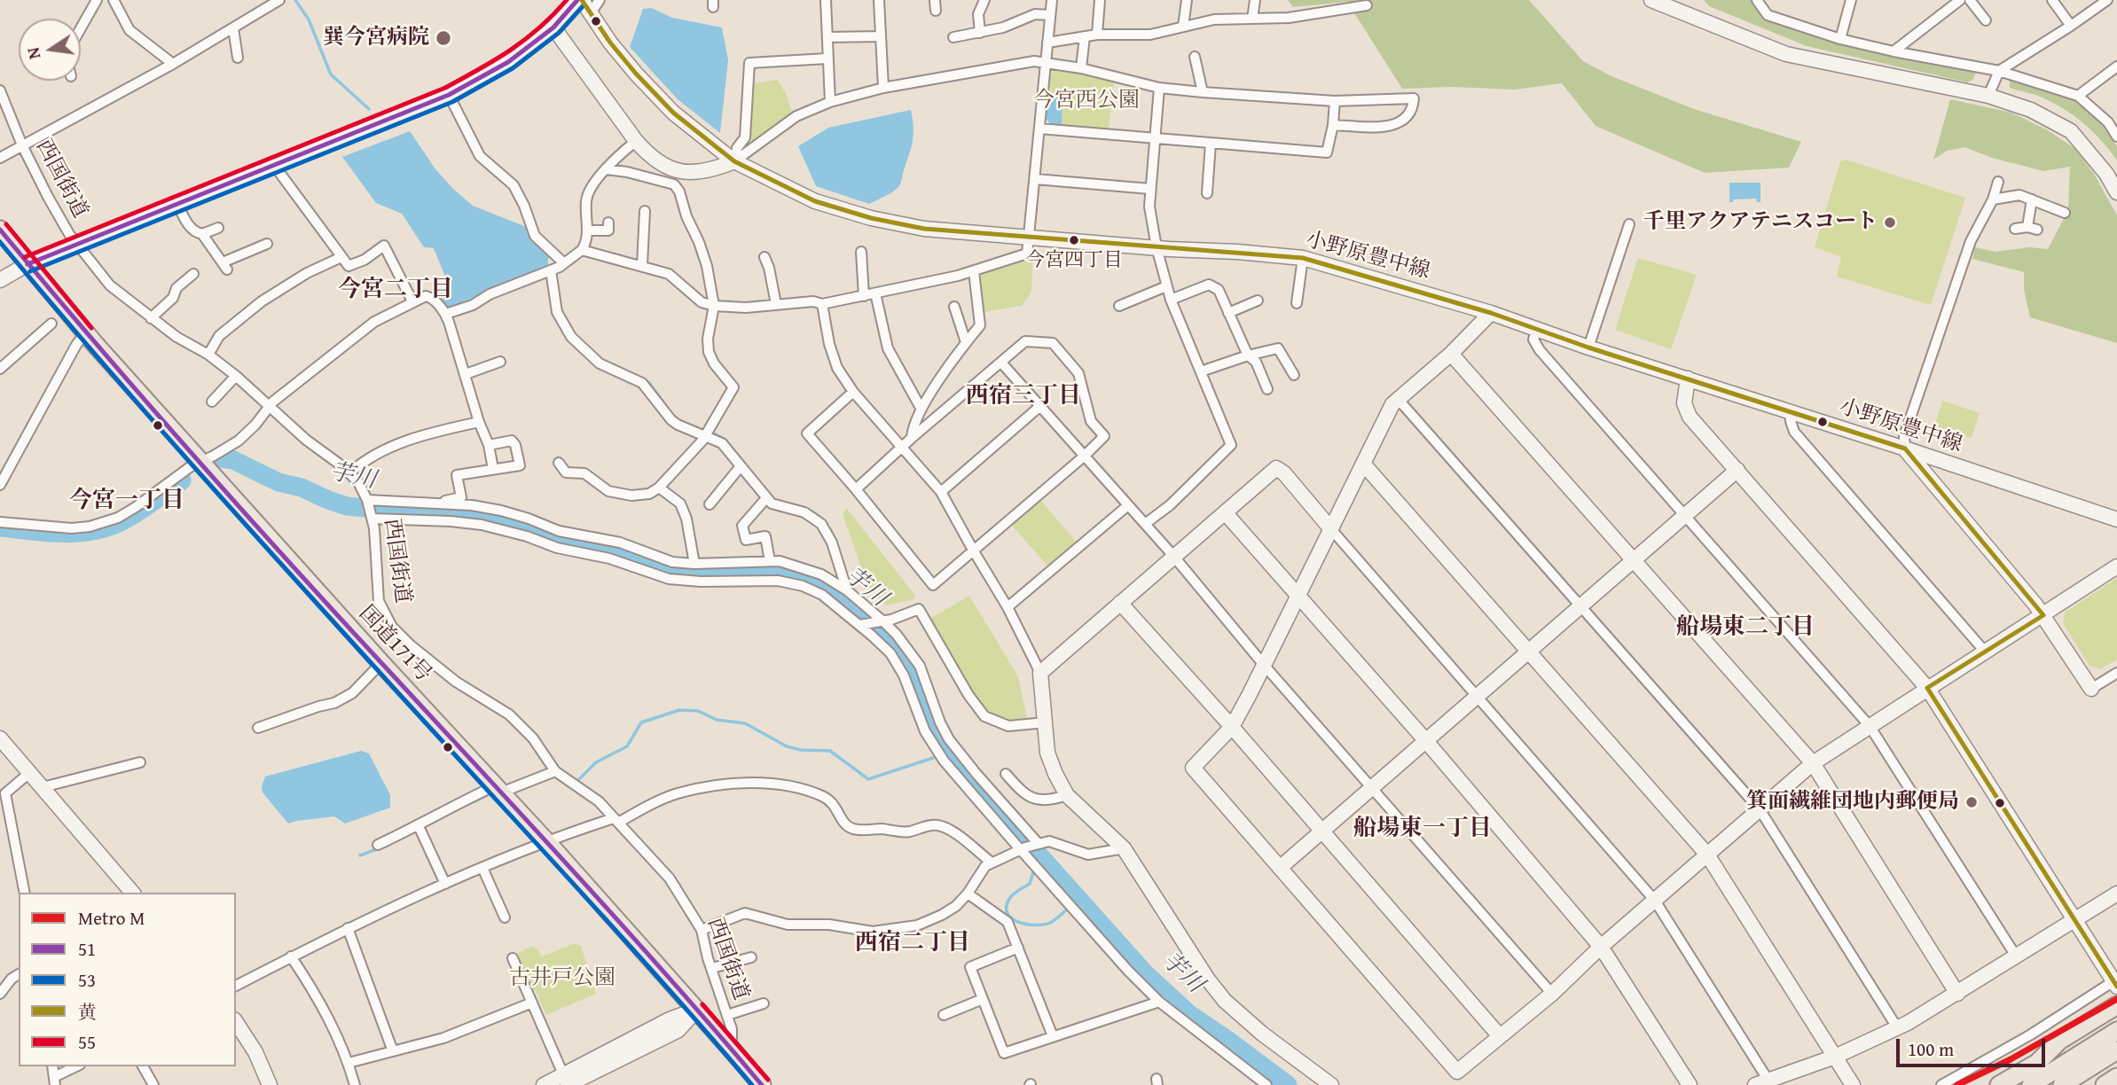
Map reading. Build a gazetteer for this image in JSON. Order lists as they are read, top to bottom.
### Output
{
  "streets": {
    "highway": ["国道171号"],
    "street": ["西国街道", "小野原豊中線"]
  },
  "crossings": [
    ["西国街道", "国道171号"]
  ],
  "districts": [
    "今宮二丁目",
    "西宿三丁目",
    "今宮一丁目",
    "船場東二丁目",
    "船場東一丁目",
    "西宿二丁目"
  ],
  "water": ["芋川"],
  "parks": ["今宮西公園", "古井戸公園"],
  "places": [
    "巽今宮病院",
    "千里アクアテニスコート",
    "今宮四丁目",
    "箕面繊維団地内郵便局"
  ],
  "lines": [
    "transit line 51",
    "transit line 黄",
    "transit line 55",
    "transit line 53",
    "metro line M"
  ],
  "legend": [
    "Metro M",
    "51",
    "53",
    "黄",
    "55"
  ],
  "scale_bar": "100 m",
  "north": "left"
}
